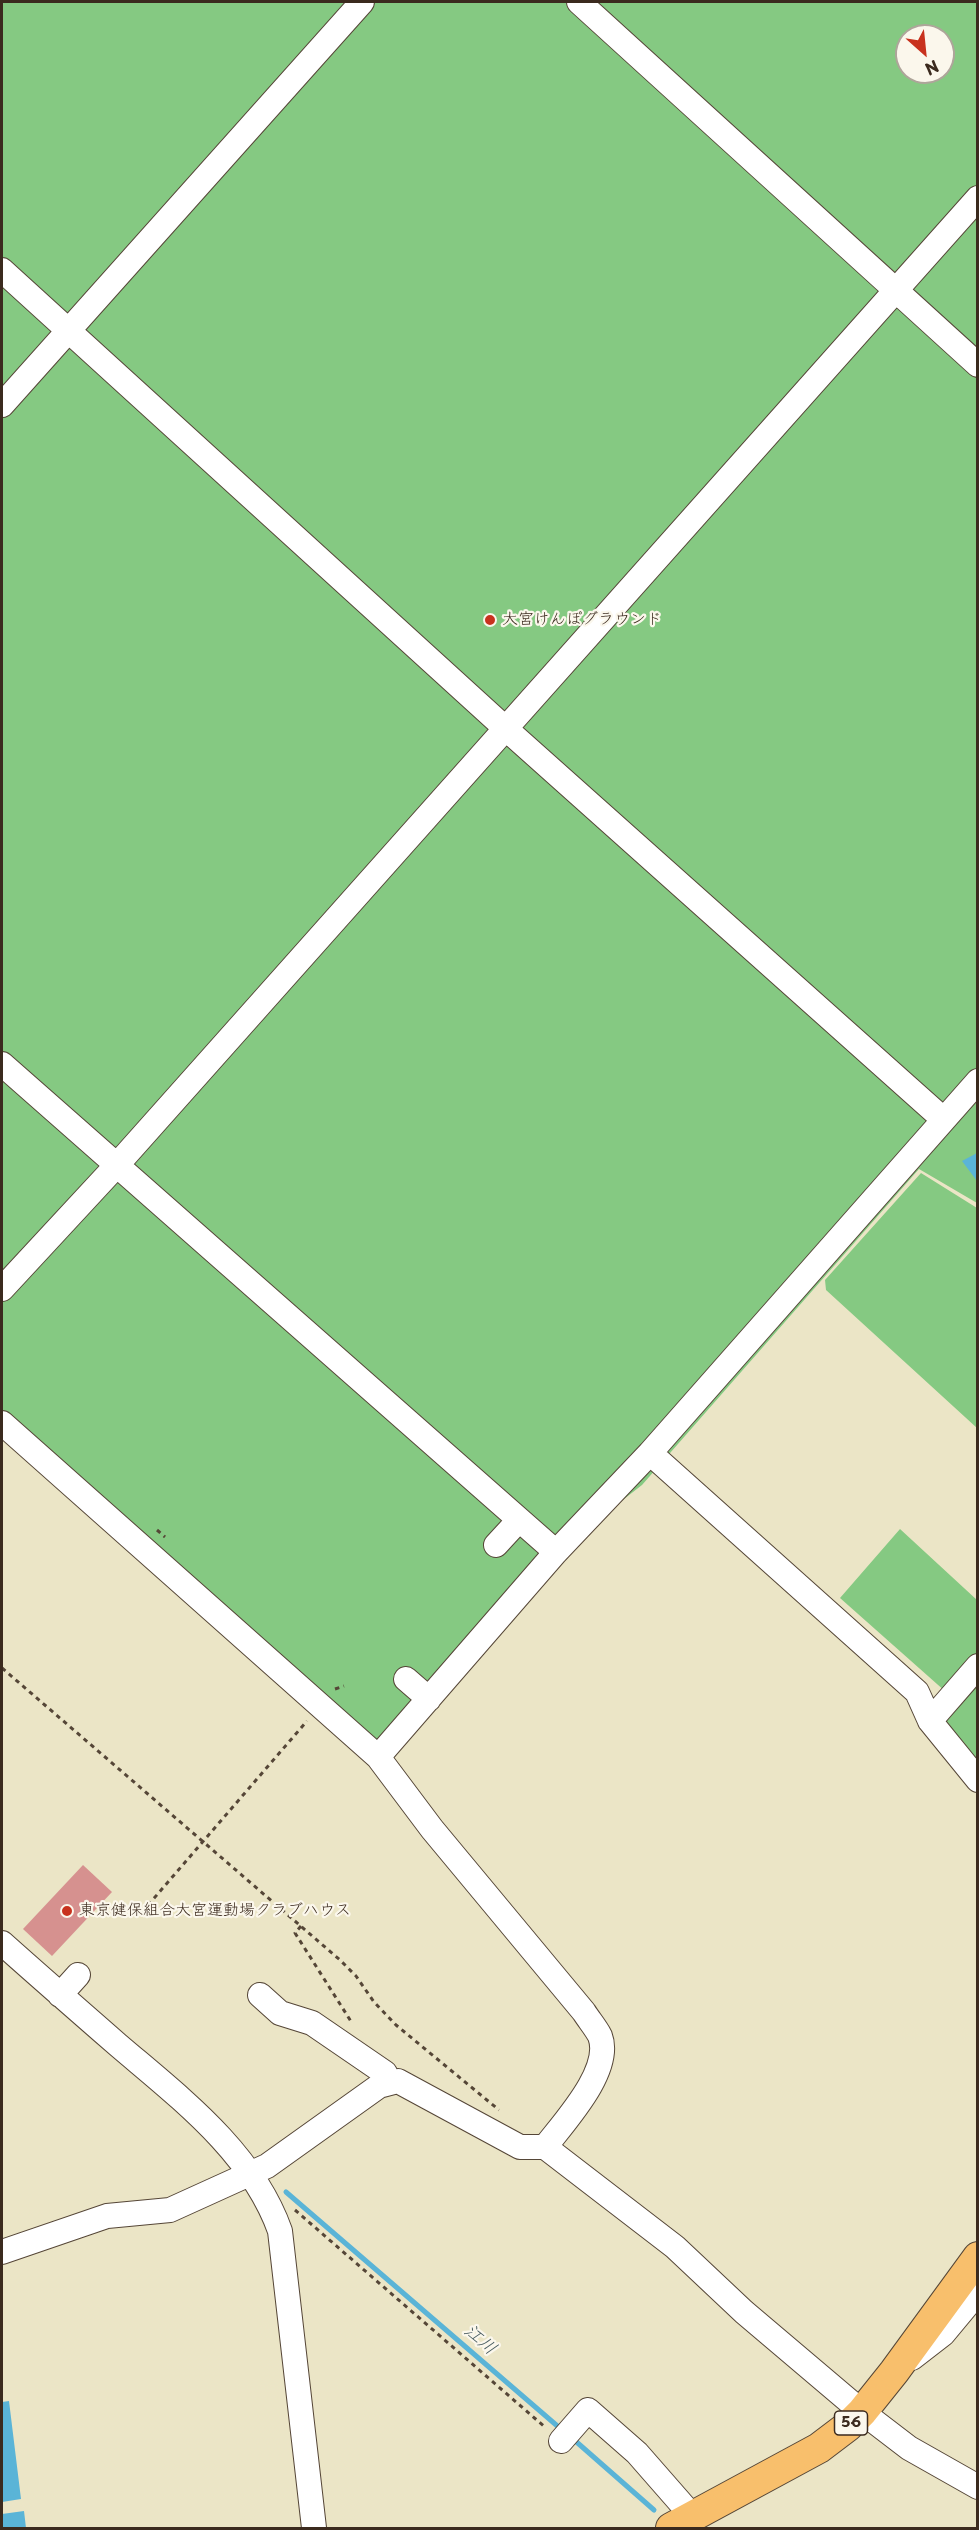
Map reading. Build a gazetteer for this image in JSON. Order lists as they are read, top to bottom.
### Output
{
  "streets": {
    "main road": ["56"]
  },
  "water": ["江川"],
  "places": ["大宮けんぽグラウンド", "東京健保組合大宮運動場クラブハウス"],
  "north": "bottom right"
}
